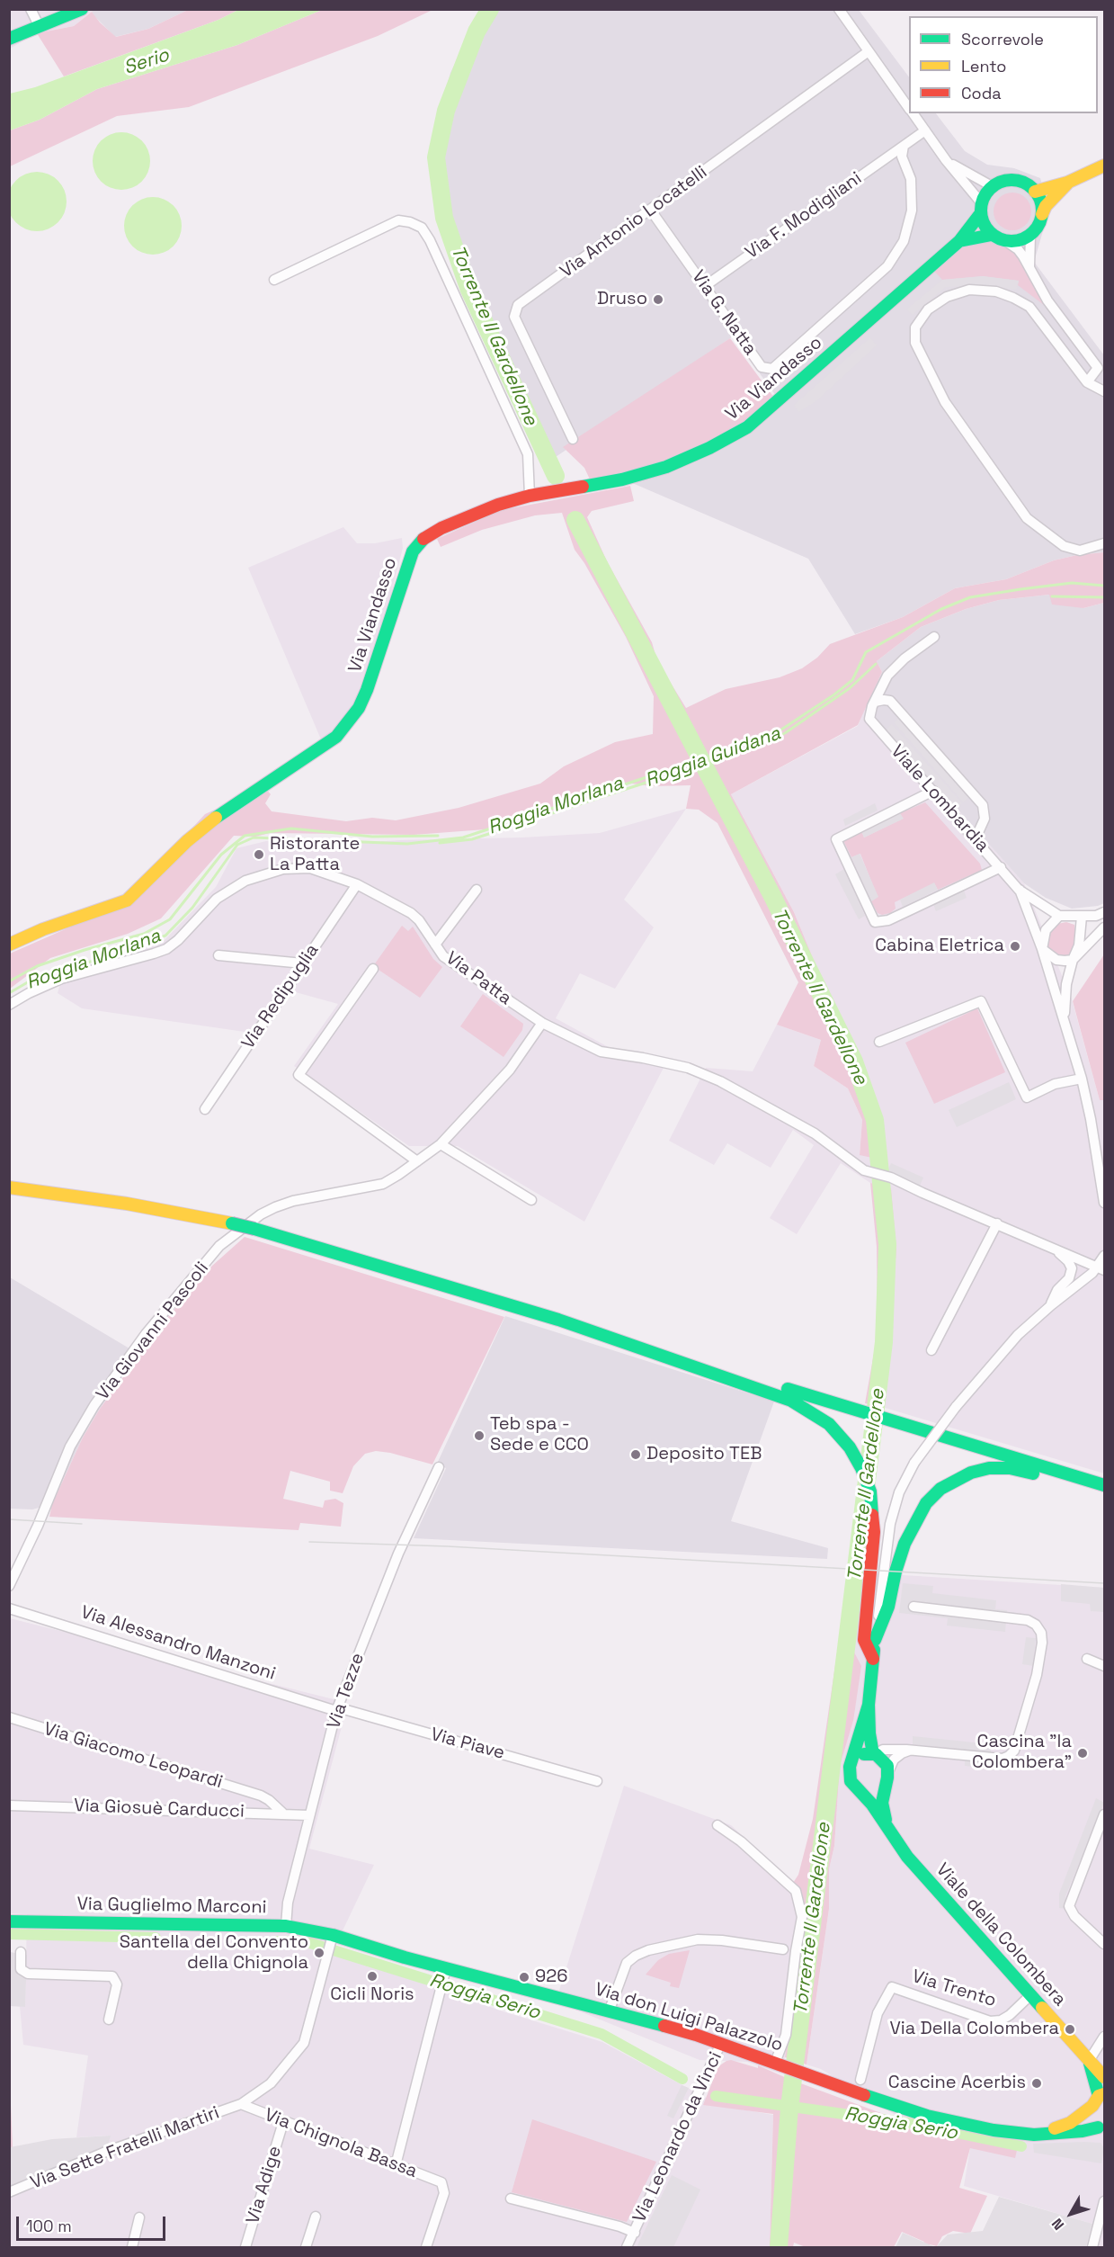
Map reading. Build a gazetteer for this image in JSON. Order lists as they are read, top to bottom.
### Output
{
  "streets": {
    "main road": [
      "Via Viandasso",
      "Via Guglielmo Marconi",
      "Viale della Colombera",
      "Via don Luigi Palazzolo"
    ],
    "street": [
      "Via F. Modigliani",
      "Via Antonio Locatelli",
      "Via G. Natta",
      "Viale Lombardia",
      "Via Patta",
      "Via Redipuglia",
      "Via Giovanni Pascoli",
      "Via Alessandro Manzoni",
      "Via Tezze",
      "Via Piave",
      "Via Giacomo Leopardi",
      "Via Giosuè Carducci",
      "Via Trento",
      "Via Leonardo da Vinci",
      "Via Chignola Bassa",
      "Via Sette Fratelli Martiri",
      "Via Adige"
    ]
  },
  "crossings": [
    ["Via F. Modigliani", "Via G. Natta"],
    ["Via Antonio Locatelli", "Via G. Natta"],
    ["Via Patta", "Via Redipuglia"],
    ["Via Patta", "Via Giovanni Pascoli"],
    ["Via Alessandro Manzoni", "Via Tezze"],
    ["Via Alessandro Manzoni", "Via Piave"],
    ["Via Tezze", "Via Piave"],
    ["Via Tezze", "Via Giosuè Carducci"],
    ["Via Tezze", "Via Guglielmo Marconi"],
    ["Via Giacomo Leopardi", "Via Giosuè Carducci"],
    ["Via Guglielmo Marconi", "Via don Luigi Palazzolo"],
    ["Via Guglielmo Marconi", "Via Sette Fratelli Martiri"],
    ["Viale della Colombera", "Via Trento"],
    ["Viale della Colombera", "Via don Luigi Palazzolo"],
    ["Via don Luigi Palazzolo", "Via Leonardo da Vinci"],
    ["Via don Luigi Palazzolo", "Via Sette Fratelli Martiri"],
    ["Via Chignola Bassa", "Via Sette Fratelli Martiri"],
    ["Via Chignola Bassa", "Via Adige"]
  ],
  "water": [
    "Serio",
    "Torrente Il Gardellone",
    "Roggia Guidana",
    "Roggia Morlana",
    "Roggia Serio"
  ],
  "places": [
    "Druso",
    "Ristorante La Patta",
    "Cabina Eletrica",
    "Teb spa - Sede e CCO",
    "Deposito TEB",
    "Cascina \"la Colombera\"",
    "Santella del Convento della Chignola",
    "Cicli Noris",
    "926",
    "Via Della Colombera",
    "Cascine Acerbis"
  ],
  "legend": ["Scorrevole", "Lento", "Coda"],
  "scale_bar": "100 m",
  "north": "bottom left"
}
